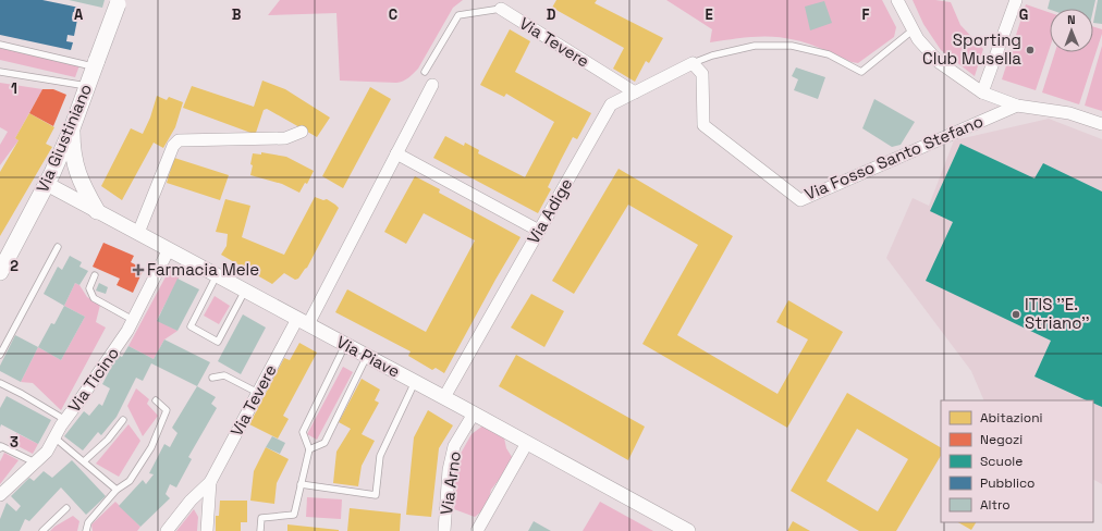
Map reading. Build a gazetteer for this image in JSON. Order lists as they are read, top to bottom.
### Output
{
  "streets": {
    "main road": ["Via Giustiniano"],
    "street": [
      "Via Tevere",
      "Via Fosso Santo Stefano",
      "Via Adige",
      "Via Piave",
      "Via Ticino",
      "Via Arno"
    ]
  },
  "crossings": [
    ["Via Tevere", "Via Adige"],
    ["Via Tevere", "Via Piave"],
    ["Via Giustiniano", "Via Piave"],
    ["Via Fosso Santo Stefano", "Via Adige"],
    ["Via Adige", "Via Piave"],
    ["Via Piave", "Via Ticino"],
    ["Via Piave", "Via Arno"]
  ],
  "places": {
    "other": ["Sporting Club Musella", "ITIS ''E. Striano''"],
    "health": ["Farmacia Mele"]
  },
  "legend": [
    "Abitazioni",
    "Negozi",
    "Scuole",
    "Pubblico",
    "Altro"
  ],
  "north": "top",
  "grid": {
    "columns": [
      "A",
      "B",
      "C",
      "D",
      "E",
      "F",
      "G"
    ],
    "rows": ["1", "2", "3"]
  }
}
